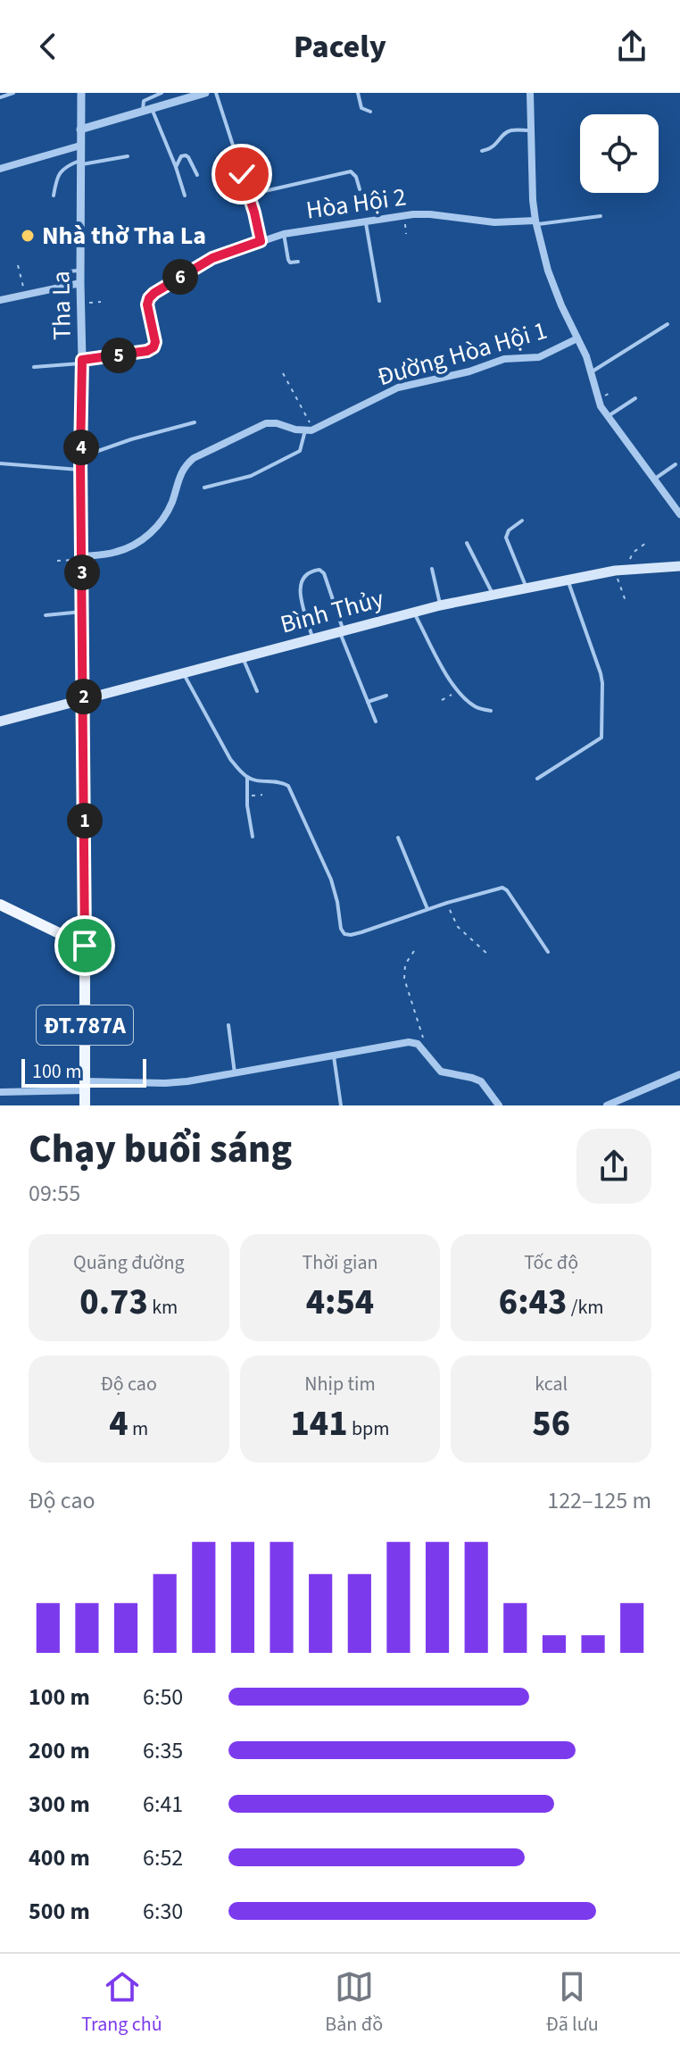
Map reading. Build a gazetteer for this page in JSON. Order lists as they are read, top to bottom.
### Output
{
  "streets": {
    "main road": ["Bình Thủy", "ĐT.787A"],
    "street": ["Hòa Hội 2", "Tha La", "Đường Hòa Hội 1"]
  },
  "crossings": [
    ["Hòa Hội 2", "Tha La"],
    ["Tha La", "Bình Thủy"],
    ["Tha La", "ĐT.787A"]
  ],
  "places": ["Nhà thờ Tha La"],
  "scale_bar": "100 m",
  "page": {
    "header": "Pacely",
    "pins": [
      "6",
      "5",
      "4",
      "3",
      "2",
      "1"
    ],
    "scale": "100 m",
    "heading": ["Chạy buổi sáng", "09:55"],
    "stats": [
      ["Quãng đường", "0.73 km"],
      ["Thời gian", "4:54"],
      ["Tốc độ", "6:43 /km"],
      ["Độ cao", "4 m"],
      ["Nhịp tim", "141 bpm"],
      ["kcal", "56"]
    ],
    "chart": ["Độ cao", "122–125 m"],
    "list": [
      {
        "name": "100 m",
        "note": "6:50"
      },
      {
        "name": "200 m",
        "note": "6:35"
      },
      {
        "name": "300 m",
        "note": "6:41"
      },
      {
        "name": "400 m",
        "note": "6:52"
      },
      {
        "name": "500 m",
        "note": "6:30"
      }
    ],
    "tabs": ["Trang chủ", "Bản đồ", "Đã lưu"]
  }
}
